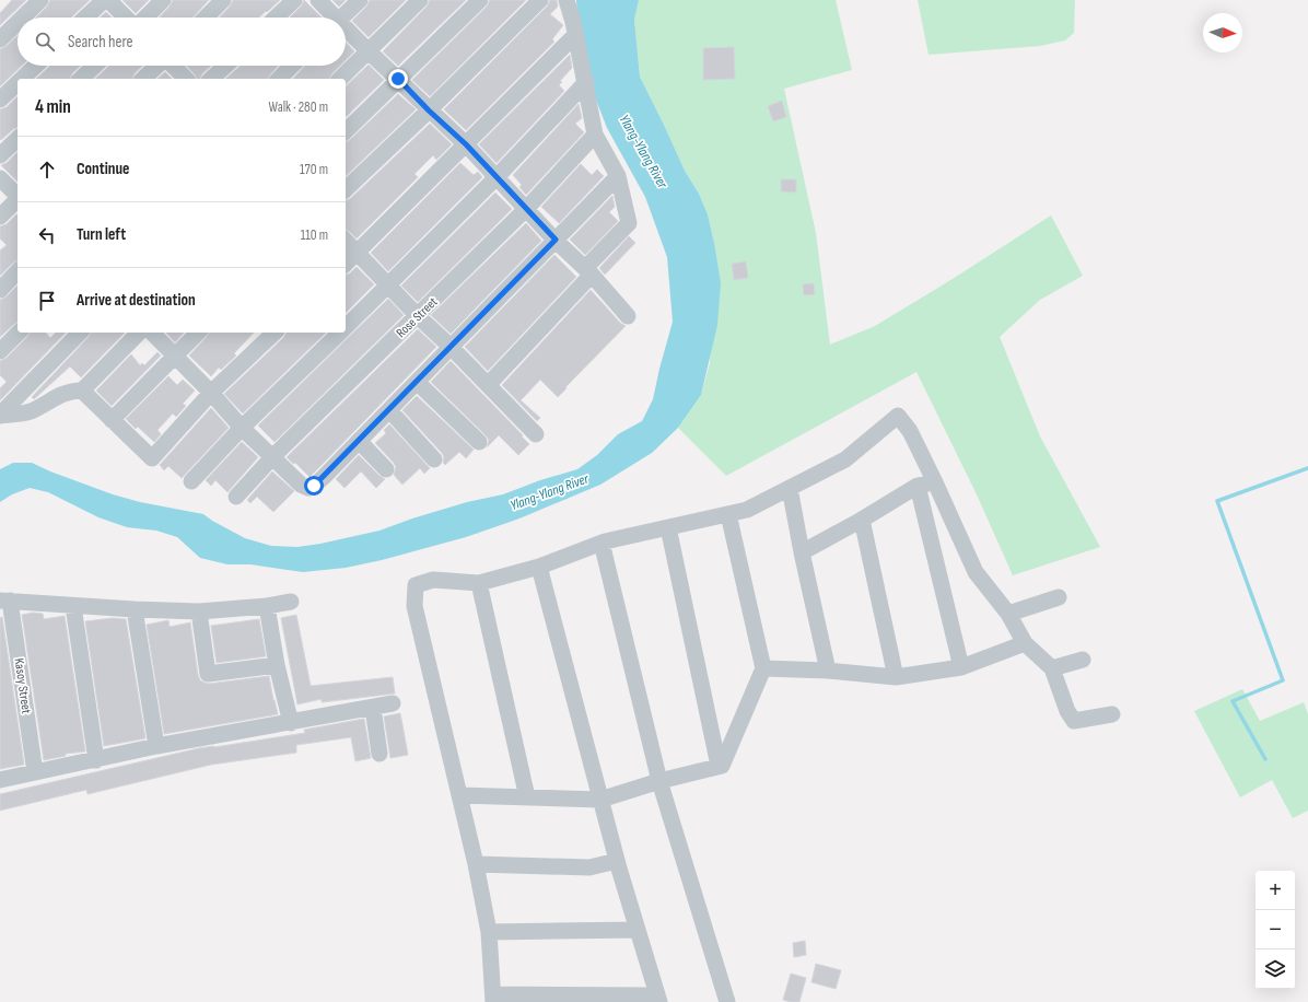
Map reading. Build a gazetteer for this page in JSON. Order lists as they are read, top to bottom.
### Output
{
  "streets": {
    "street": ["Rose Street", "Kasoy Street"]
  },
  "water": ["Ylang-Ylang River"],
  "north": "right",
  "page": {
    "search": "Search here",
    "heading": ["4 min", "Walk · 280 m"],
    "list": [
      ["Continue", "170 m"],
      ["Turn left", "110 m"],
      "Arrive at destination"
    ],
    "map_buttons": ["+", "−"]
  }
}
